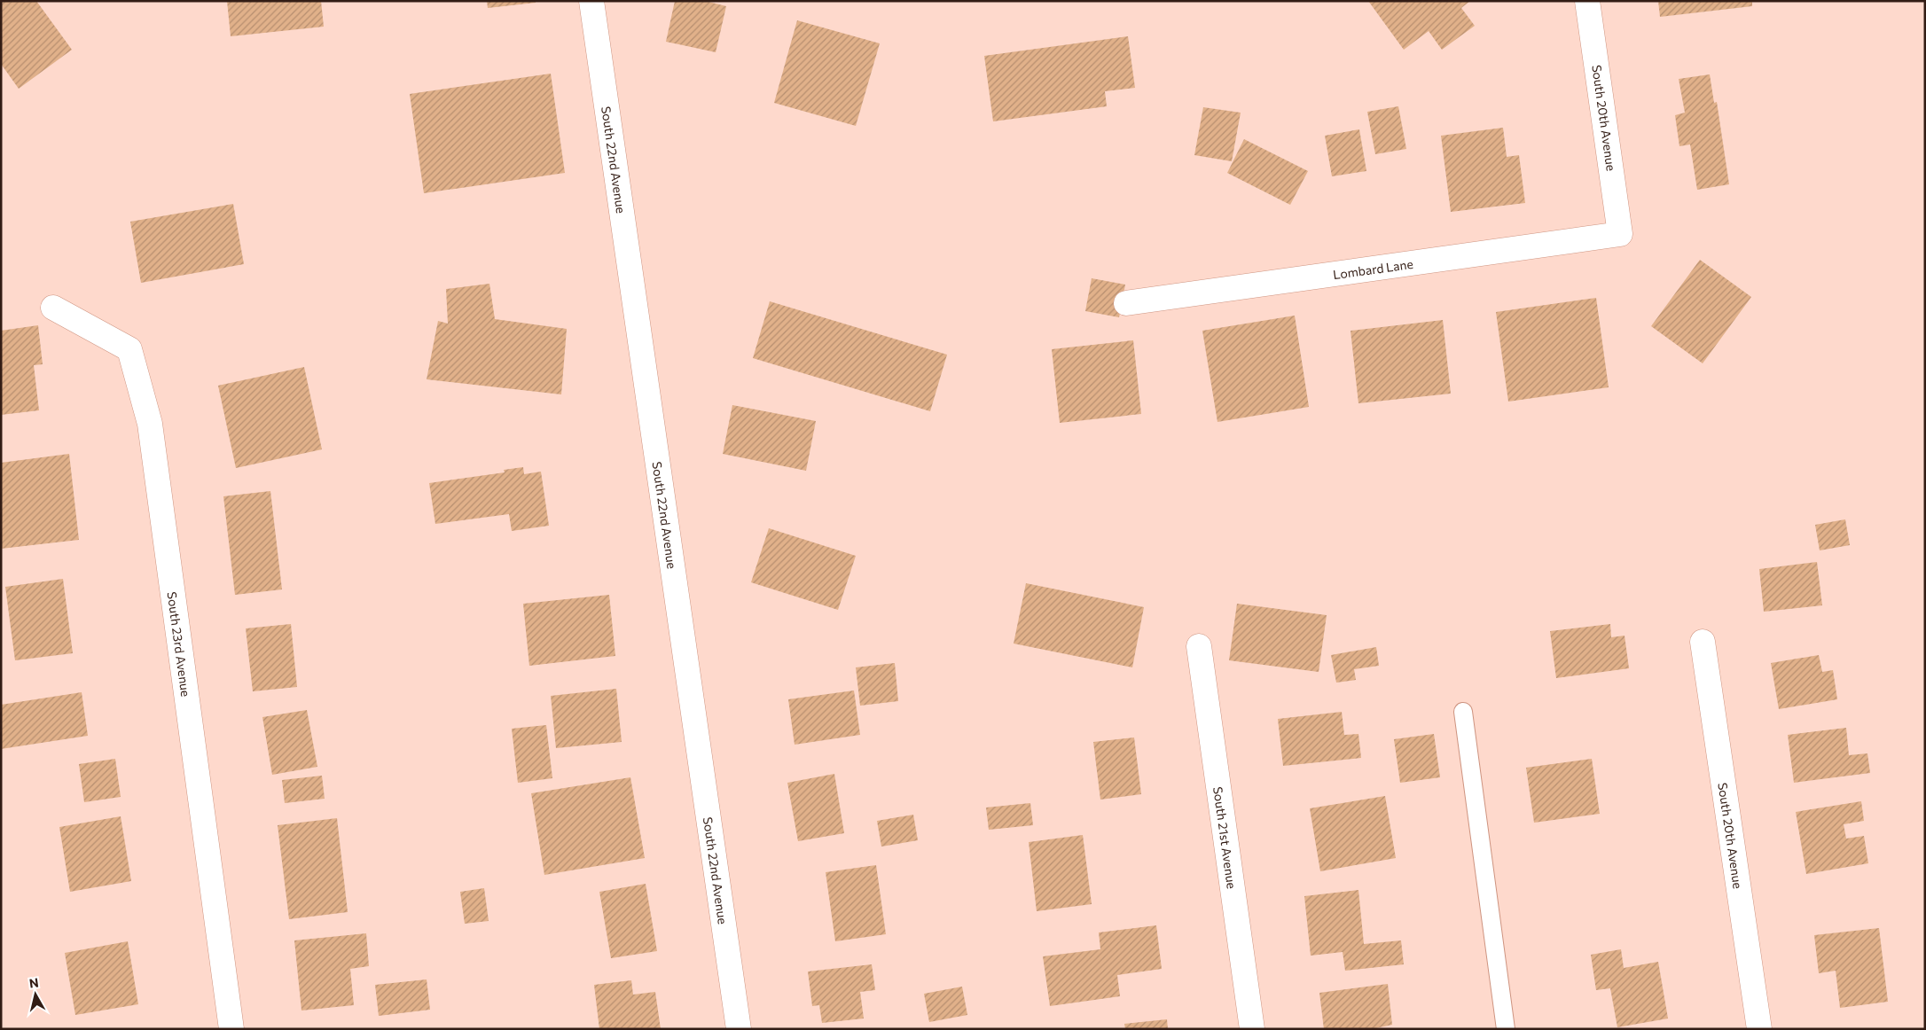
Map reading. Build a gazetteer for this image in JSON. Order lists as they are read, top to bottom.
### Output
{
  "streets": {
    "street": [
      "South 20th Avenue",
      "South 22nd Avenue",
      "Lombard Lane",
      "South 23rd Avenue",
      "South 21st Avenue"
    ]
  },
  "crossings": [
    ["South 20th Avenue", "Lombard Lane"]
  ],
  "north": "top"
}
